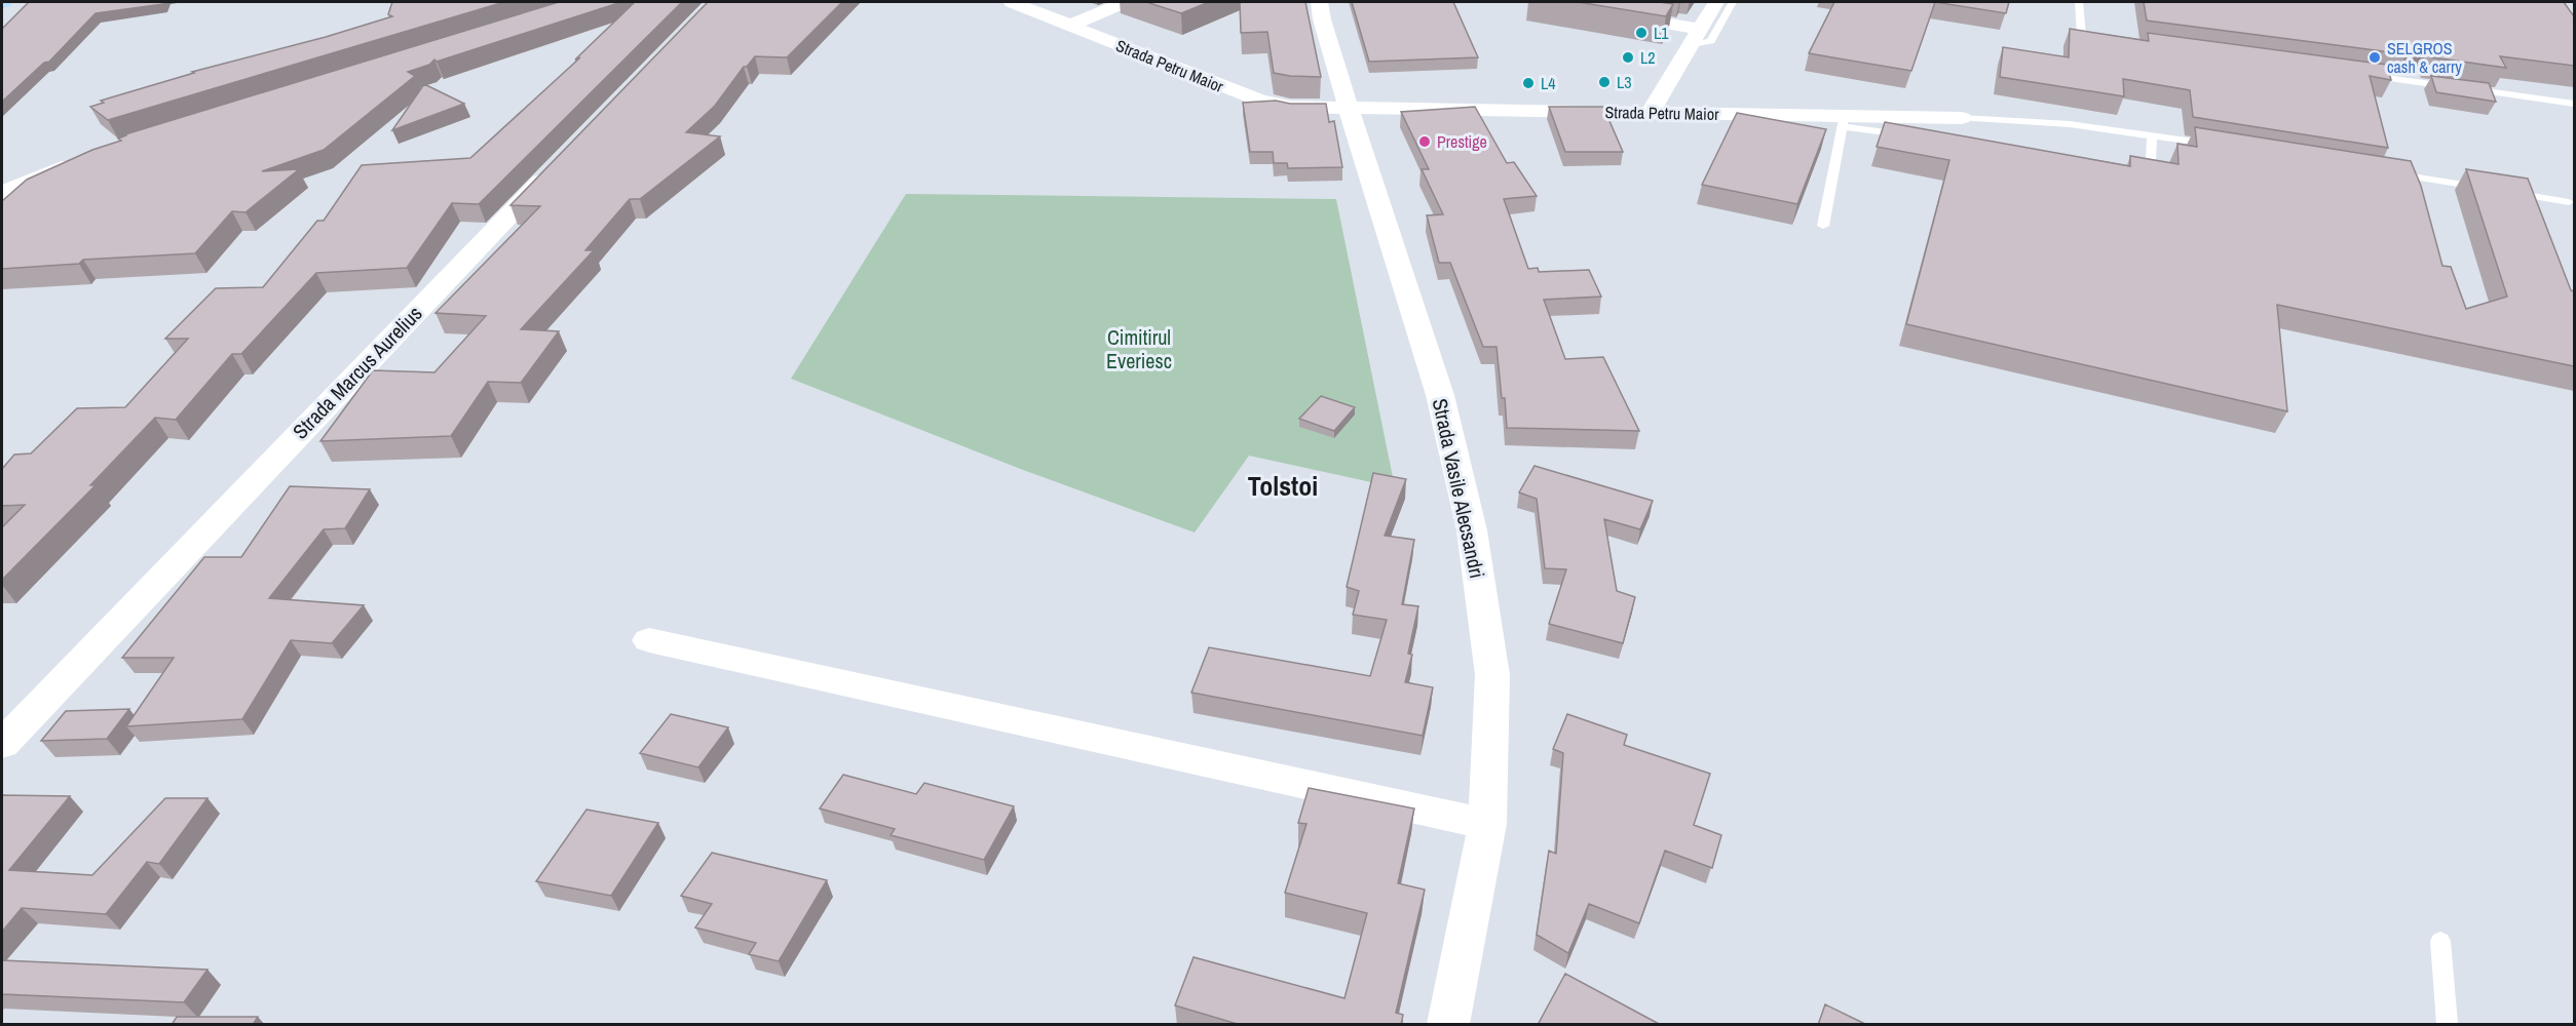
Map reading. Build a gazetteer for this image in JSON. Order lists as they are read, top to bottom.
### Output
{
  "streets": {
    "street": ["Strada Petru Maior", "Strada Marcus Aurelius", "Strada Vasile Alecsandri"]
  },
  "crossings": [
    ["Strada Petru Maior", "Strada Vasile Alecsandri"]
  ],
  "districts": ["Tolstoi"],
  "parks": ["Cimitirul Everiesc"],
  "places": [
    "L1",
    "L2",
    "SELGROS cash & carry",
    "L3",
    "L4",
    "Prestige"
  ]
}
